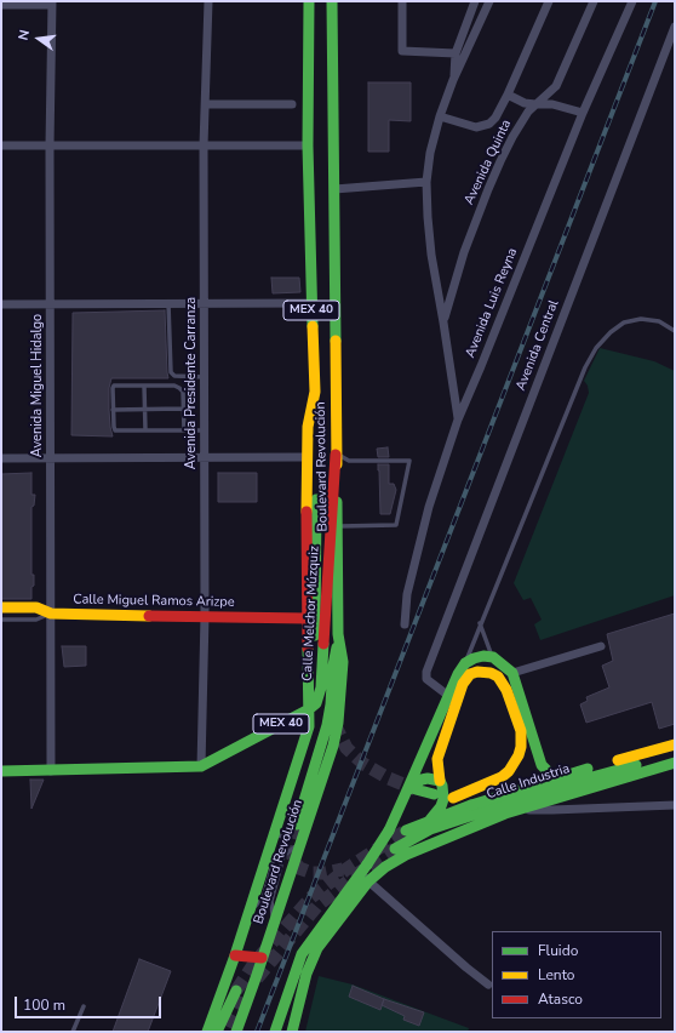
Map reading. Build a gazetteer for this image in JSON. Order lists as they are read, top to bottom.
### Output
{
  "streets": {
    "main road": [
      "MEX 40",
      "Boulevard Revolución",
      "Calle Miguel Ramos Arizpe",
      "Calle Melchor Múzquiz",
      "Calle Industria"
    ],
    "street": [
      "Avenida Quinta",
      "Avenida Luis Reyna",
      "Avenida Central",
      "Avenida Presidente Carranza",
      "Avenida Miguel Hidalgo"
    ]
  },
  "crossings": [
    ["MEX 40", "Avenida Presidente Carranza"],
    ["MEX 40", "Avenida Miguel Hidalgo"],
    ["MEX 40", "Calle Miguel Ramos Arizpe"],
    ["MEX 40", "Calle Melchor Múzquiz"],
    ["Avenida Presidente Carranza", "Calle Miguel Ramos Arizpe"],
    ["Avenida Miguel Hidalgo", "Calle Miguel Ramos Arizpe"],
    ["Boulevard Revolución", "Calle Melchor Múzquiz"]
  ],
  "legend": ["Fluido", "Lento", "Atasco"],
  "scale_bar": "100 m",
  "north": "left"
}
